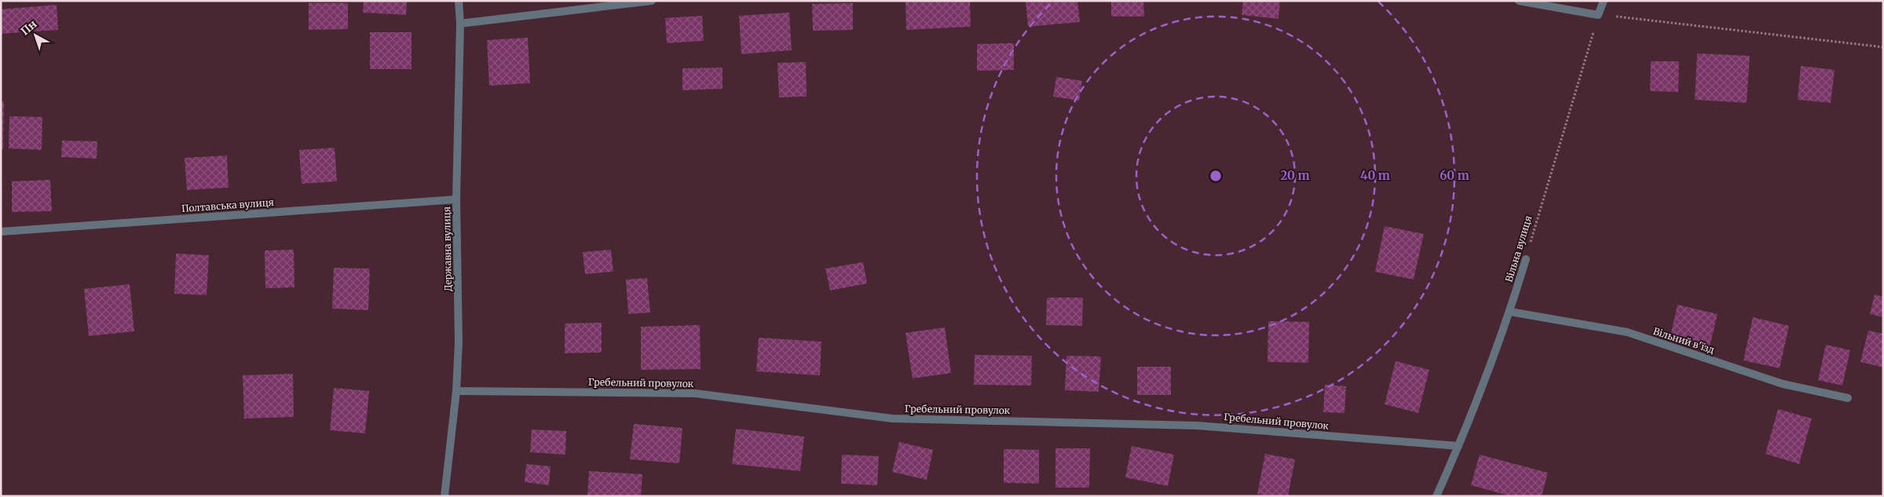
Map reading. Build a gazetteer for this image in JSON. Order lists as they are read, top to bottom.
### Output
{
  "streets": {
    "street": [
      "Полтавська вулиця",
      "Державна вулиця",
      "Вільна вулиця",
      "Вільний в'їзд",
      "Гребельний провулок"
    ]
  },
  "crossings": [
    ["Полтавська вулиця", "Державна вулиця"],
    ["Державна вулиця", "Гребельний провулок"],
    ["Вільна вулиця", "Вільний в'їзд"],
    ["Вільна вулиця", "Гребельний провулок"]
  ],
  "north": "top left",
  "rings": ["20 m", "40 m", "60 m"]
}
